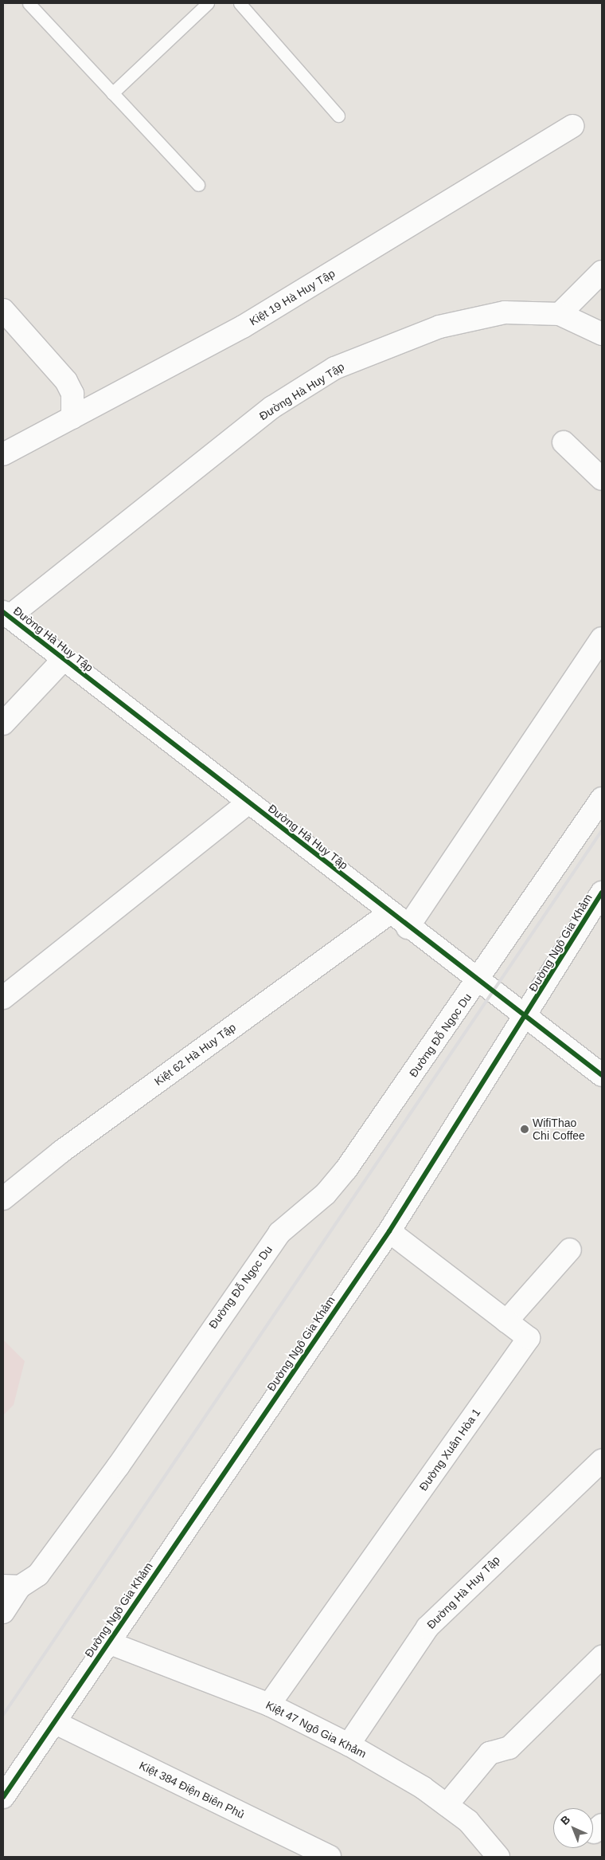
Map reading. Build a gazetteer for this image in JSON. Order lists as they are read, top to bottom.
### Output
{
  "streets": {
    "street": [
      "Kiệt 19 Hà Huy Tập",
      "Đường Hà Huy Tập",
      "Đường Ngô Gia Khảm",
      "Đường Đỗ Ngọc Du",
      "Kiệt 62 Hà Huy Tập",
      "Đường Xuân Hòa 1",
      "Kiệt 47 Ngô Gia Khảm",
      "Kiệt 384 Điện Biên Phủ"
    ]
  },
  "crossings": [
    ["Đường Hà Huy Tập", "Đường Ngô Gia Khảm"],
    ["Đường Hà Huy Tập", "Đường Đỗ Ngọc Du"],
    ["Đường Hà Huy Tập", "Kiệt 62 Hà Huy Tập"],
    ["Đường Hà Huy Tập", "Kiệt 47 Ngô Gia Khảm"],
    ["Đường Ngô Gia Khảm", "Đường Xuân Hòa 1"],
    ["Đường Ngô Gia Khảm", "Kiệt 47 Ngô Gia Khảm"],
    ["Đường Ngô Gia Khảm", "Kiệt 384 Điện Biên Phủ"],
    ["Đường Xuân Hòa 1", "Kiệt 47 Ngô Gia Khảm"]
  ],
  "places": ["WifiThao Chi Coffee"],
  "north": "top left"
}
